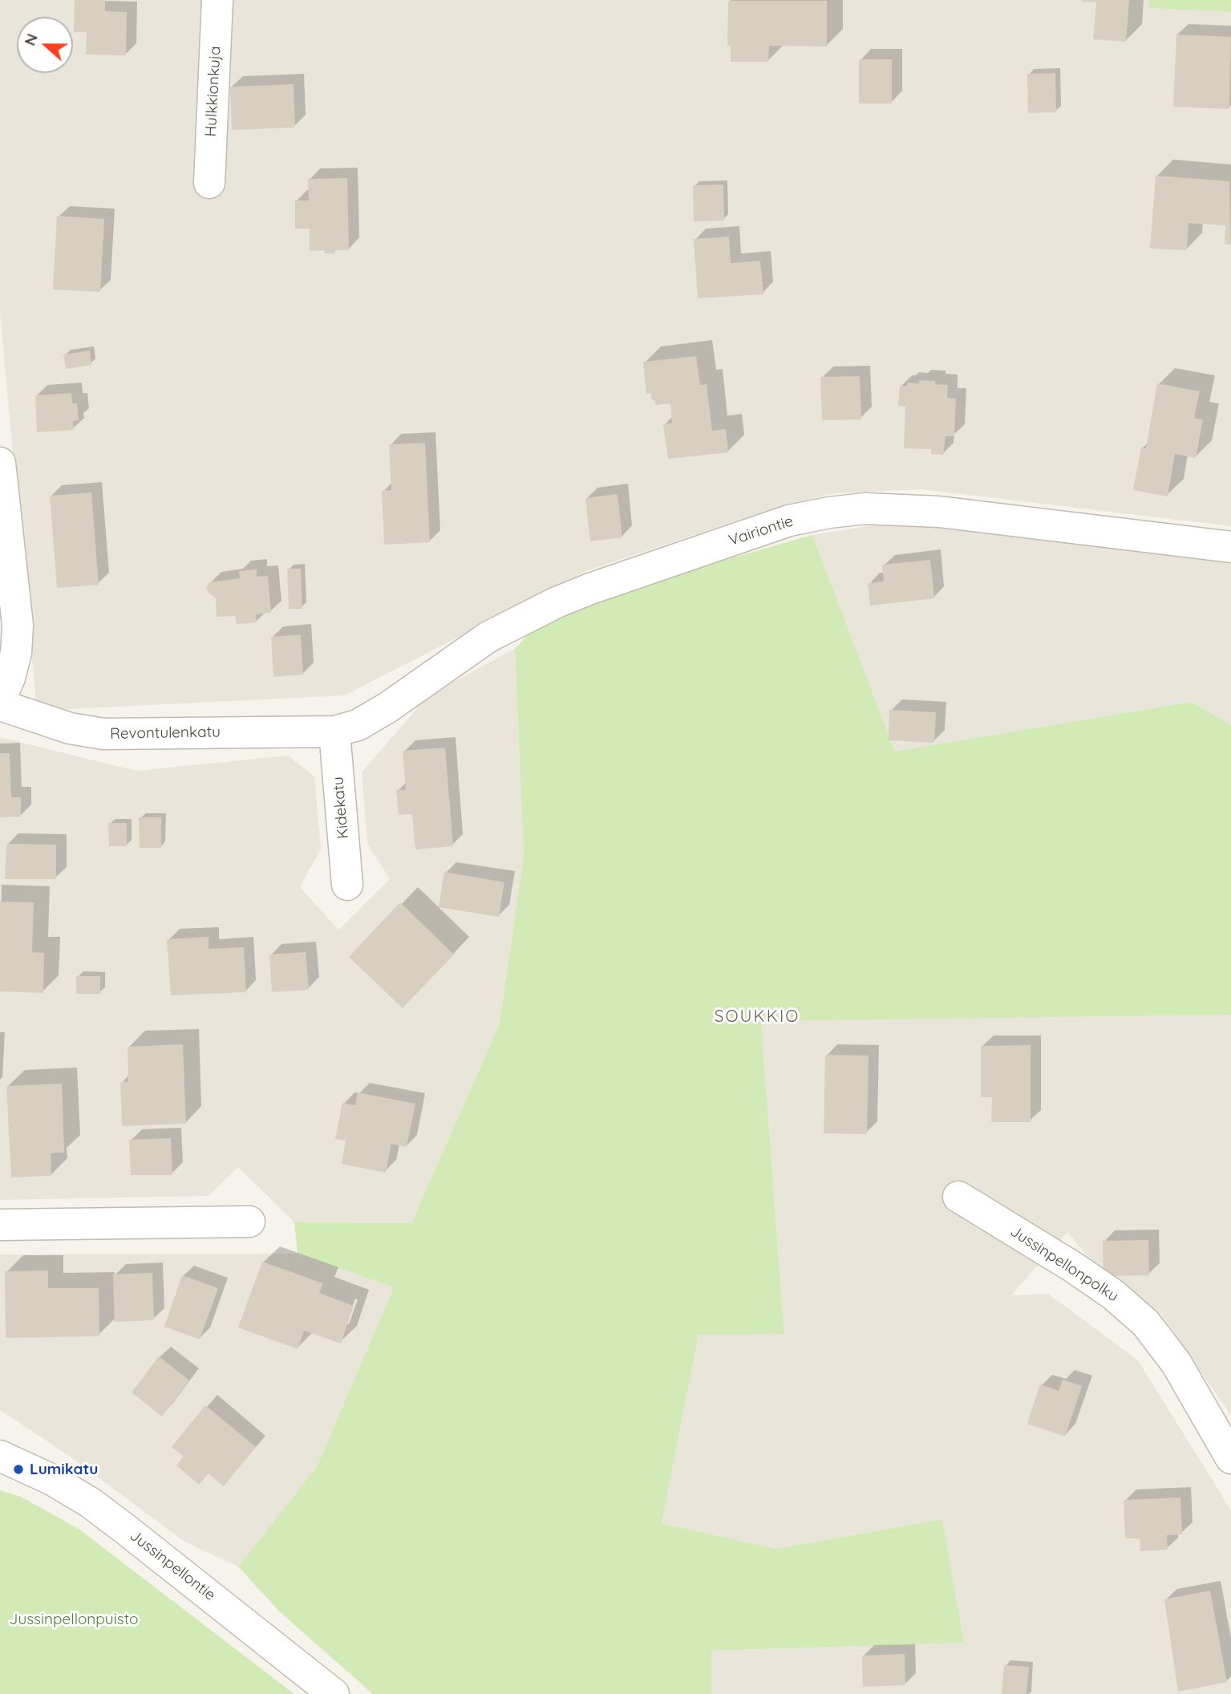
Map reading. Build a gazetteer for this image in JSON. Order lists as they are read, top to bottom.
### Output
{
  "streets": {
    "street": [
      "Hulkkionkuja",
      "Vairiontie",
      "Revontulenkatu",
      "Kidekatu",
      "Jussinpellonpolku",
      "Jussinpellontie"
    ]
  },
  "crossings": [
    ["Vairiontie", "Revontulenkatu"],
    ["Vairiontie", "Kidekatu"],
    ["Revontulenkatu", "Kidekatu"]
  ],
  "districts": ["SOUKKIO"],
  "parks": ["Jussinpellonpuisto"],
  "places": ["Lumikatu"],
  "north": "left"
}
